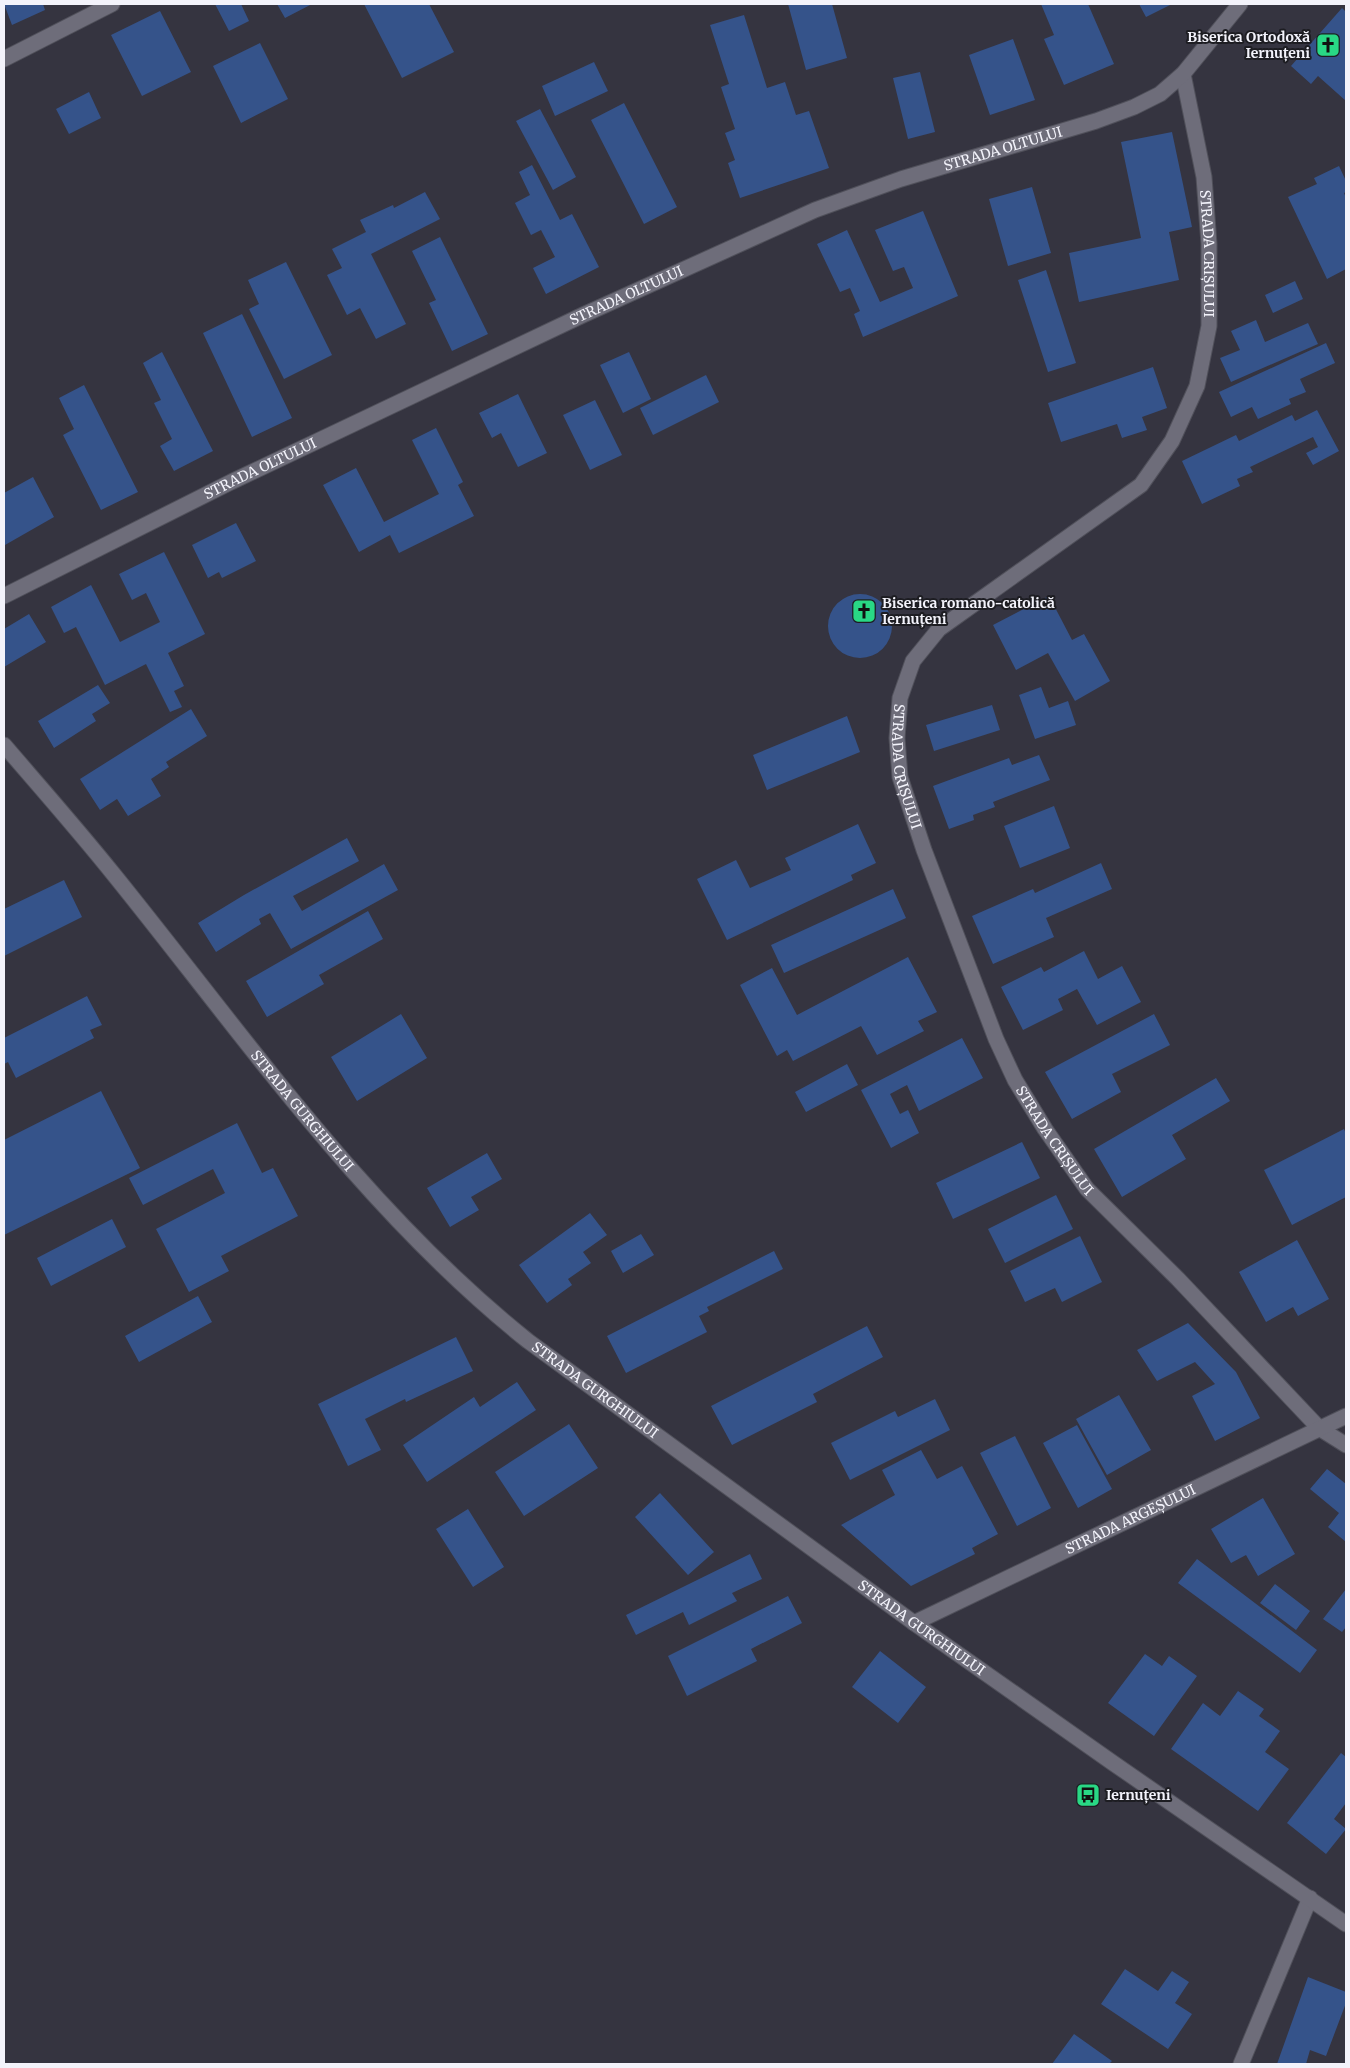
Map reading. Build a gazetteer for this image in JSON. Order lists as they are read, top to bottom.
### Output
{
  "streets": {
    "street": [
      "STRADA OLTULUI",
      "STRADA CRIȘULUI",
      "STRADA GURGHIULUI",
      "STRADA ARGEȘULUI"
    ]
  },
  "crossings": [
    ["STRADA OLTULUI", "STRADA CRIȘULUI"],
    ["STRADA CRIȘULUI", "STRADA ARGEȘULUI"],
    ["STRADA GURGHIULUI", "STRADA ARGEȘULUI"]
  ],
  "places": {
    "church": ["Biserica Ortodoxă Iernuțeni", "Biserica romano-catolică Iernuțeni"],
    "bus stop": ["Iernuțeni"]
  }
}
